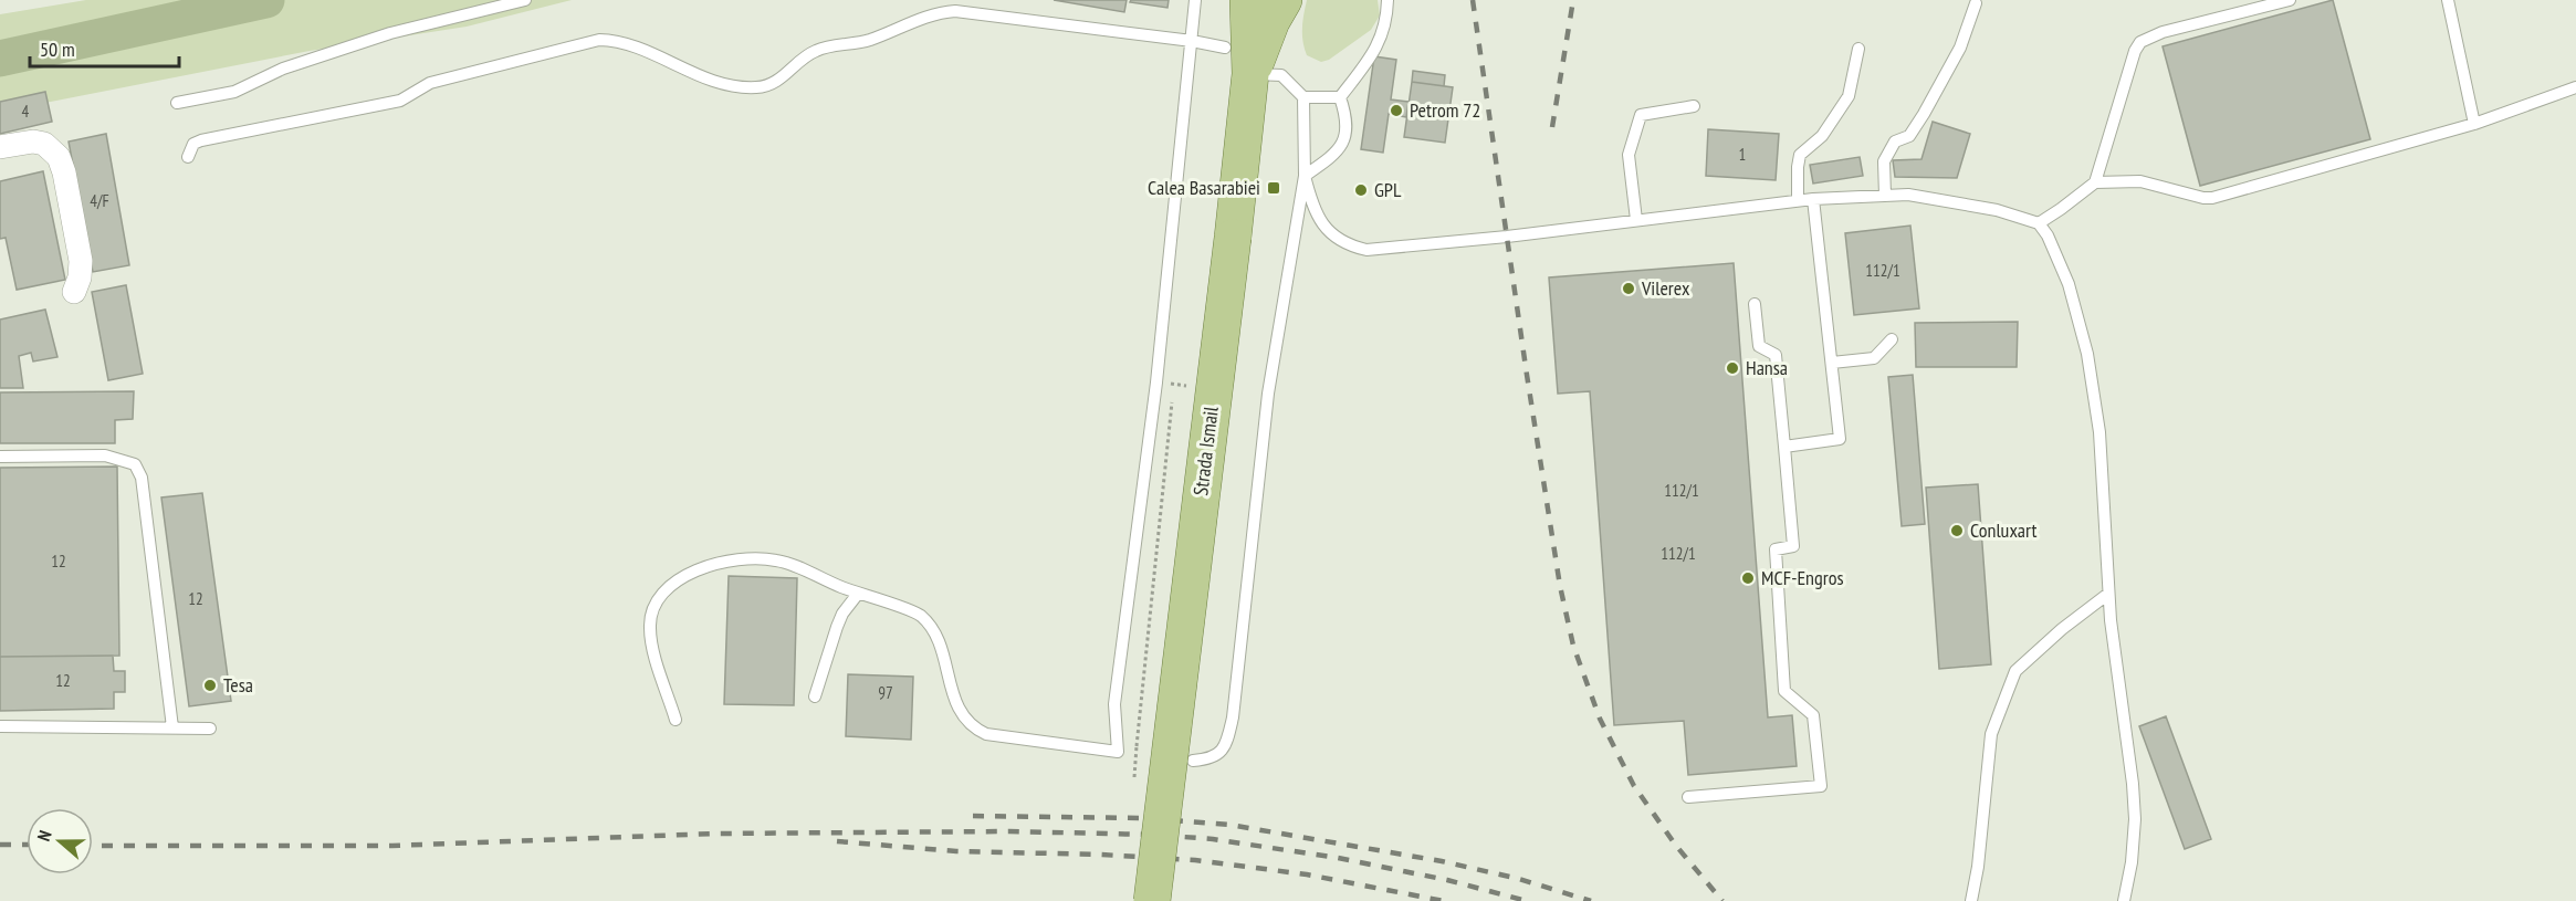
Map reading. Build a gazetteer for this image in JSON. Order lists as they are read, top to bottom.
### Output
{
  "streets": {
    "main road": ["Strada Ismail"]
  },
  "places": {
    "other": [
      "Petrom 72",
      "GPL",
      "Vilerex",
      "Hansa",
      "Conluxart",
      "MCF-Engros",
      "Tesa"
    ],
    "transit": ["Calea Basarabiei"]
  },
  "house_numbers": [
    "4",
    "1",
    "4/F",
    "112/1",
    "112/1",
    "112/1",
    "12",
    "12",
    "12",
    "97"
  ],
  "scale_bar": "50 m",
  "north": "left"
}
